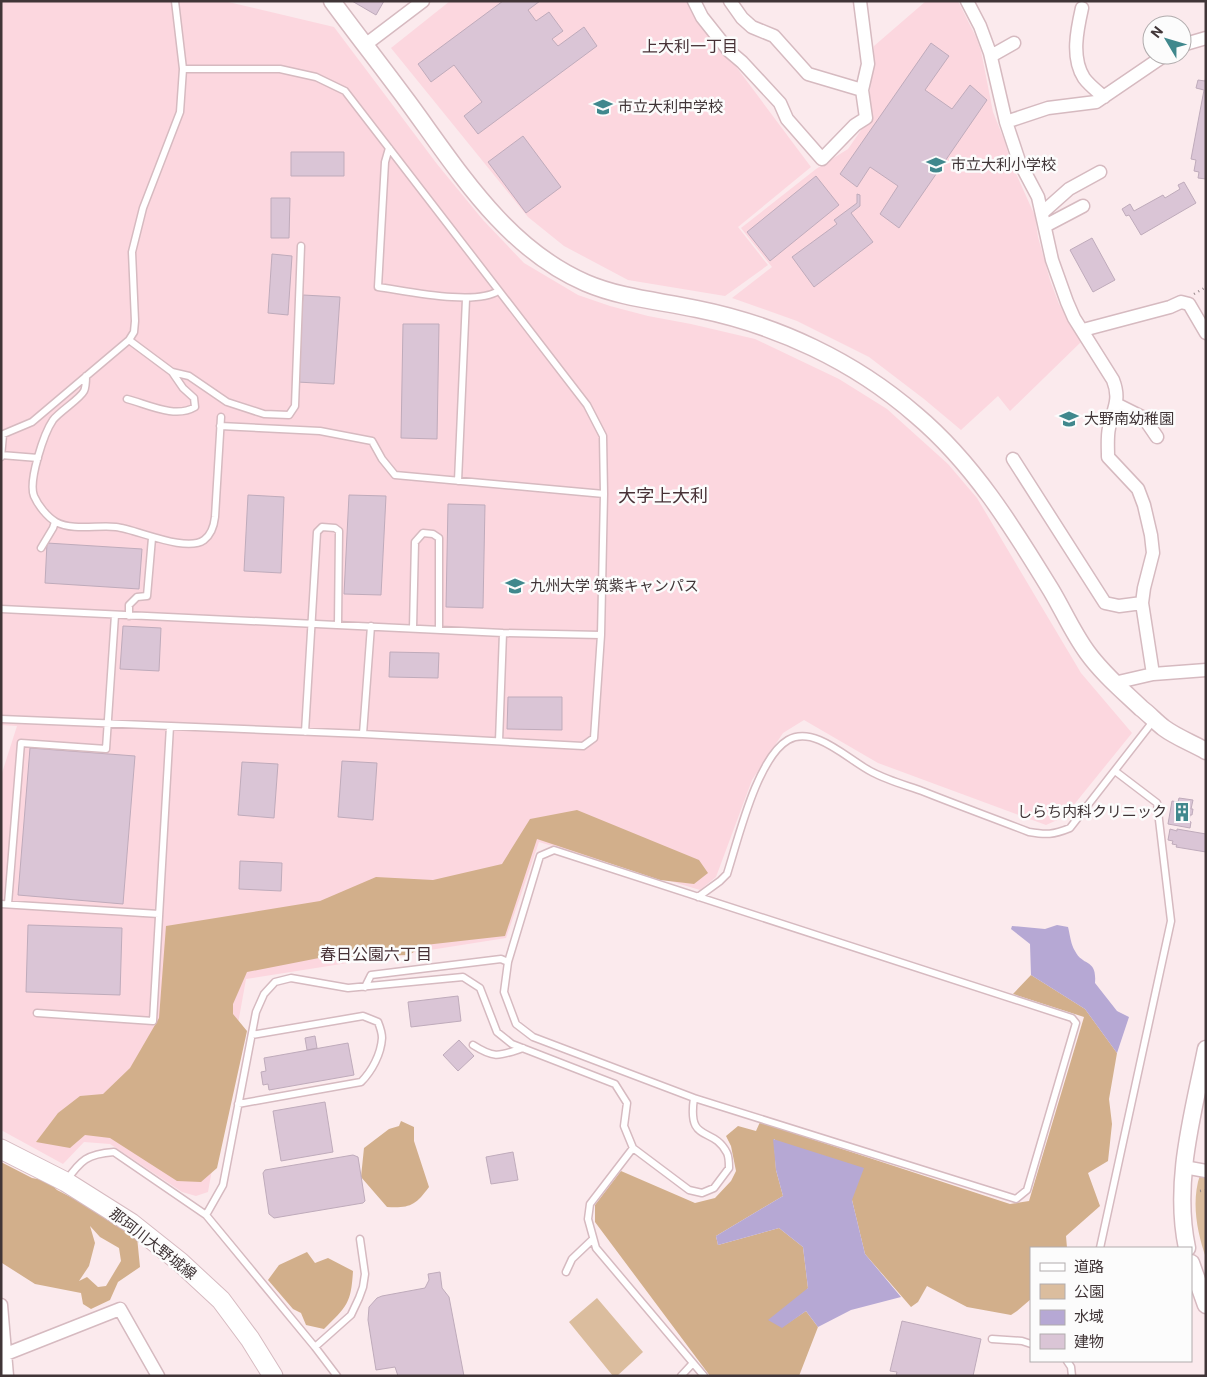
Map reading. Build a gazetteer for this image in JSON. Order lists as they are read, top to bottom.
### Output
{
  "streets": {
    "main road": ["那珂川大野城線"]
  },
  "districts": ["上大利一丁目", "大字上大利", "春日公園六丁目"],
  "places": {
    "school or university": [
      "市立大利中学校",
      "市立大利小学校",
      "大野南幼稚園",
      "九州大学 筑紫キャンパス"
    ],
    "building": ["しらち内科クリニック"]
  },
  "legend": [
    "道路",
    "公園",
    "水域",
    "建物"
  ],
  "north": "top left"
}
